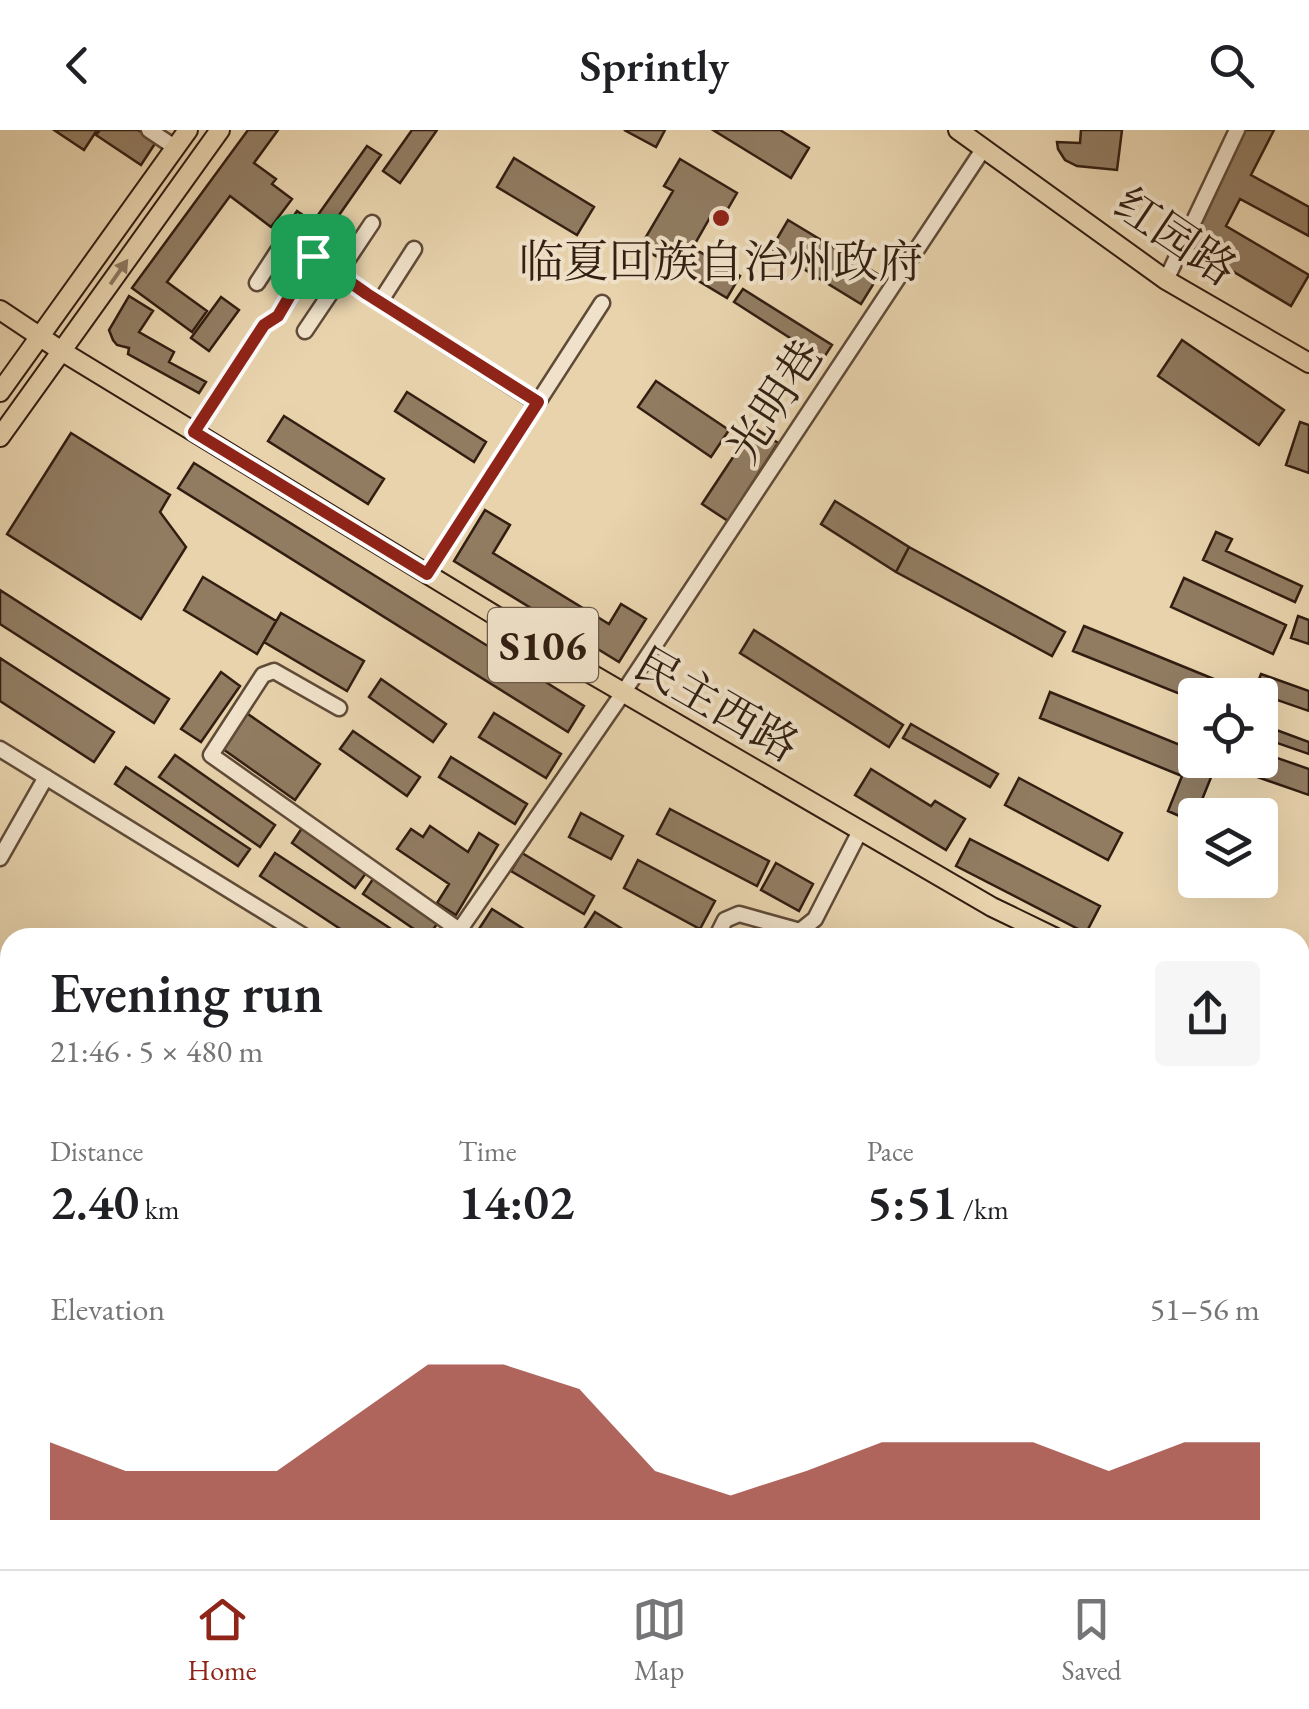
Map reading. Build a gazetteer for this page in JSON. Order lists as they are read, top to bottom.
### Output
{
  "streets": {
    "main road": ["红园路", "S106", "民主西路"],
    "street": ["光明巷"]
  },
  "crossings": [
    ["红园路", "光明巷"],
    ["光明巷", "民主西路"],
    ["S106", "民主西路"]
  ],
  "places": ["临夏回族自治州政府"],
  "page": {
    "header": "Sprintly",
    "heading": ["Evening run", "21:46 · 5 × 480 m"],
    "stats": [
      ["Distance", "2.40 km"],
      ["Time", "14:02"],
      ["Pace", "5:51 /km"]
    ],
    "chart": ["Elevation", "51–56 m"],
    "tabs": ["Home", "Map", "Saved"]
  }
}
